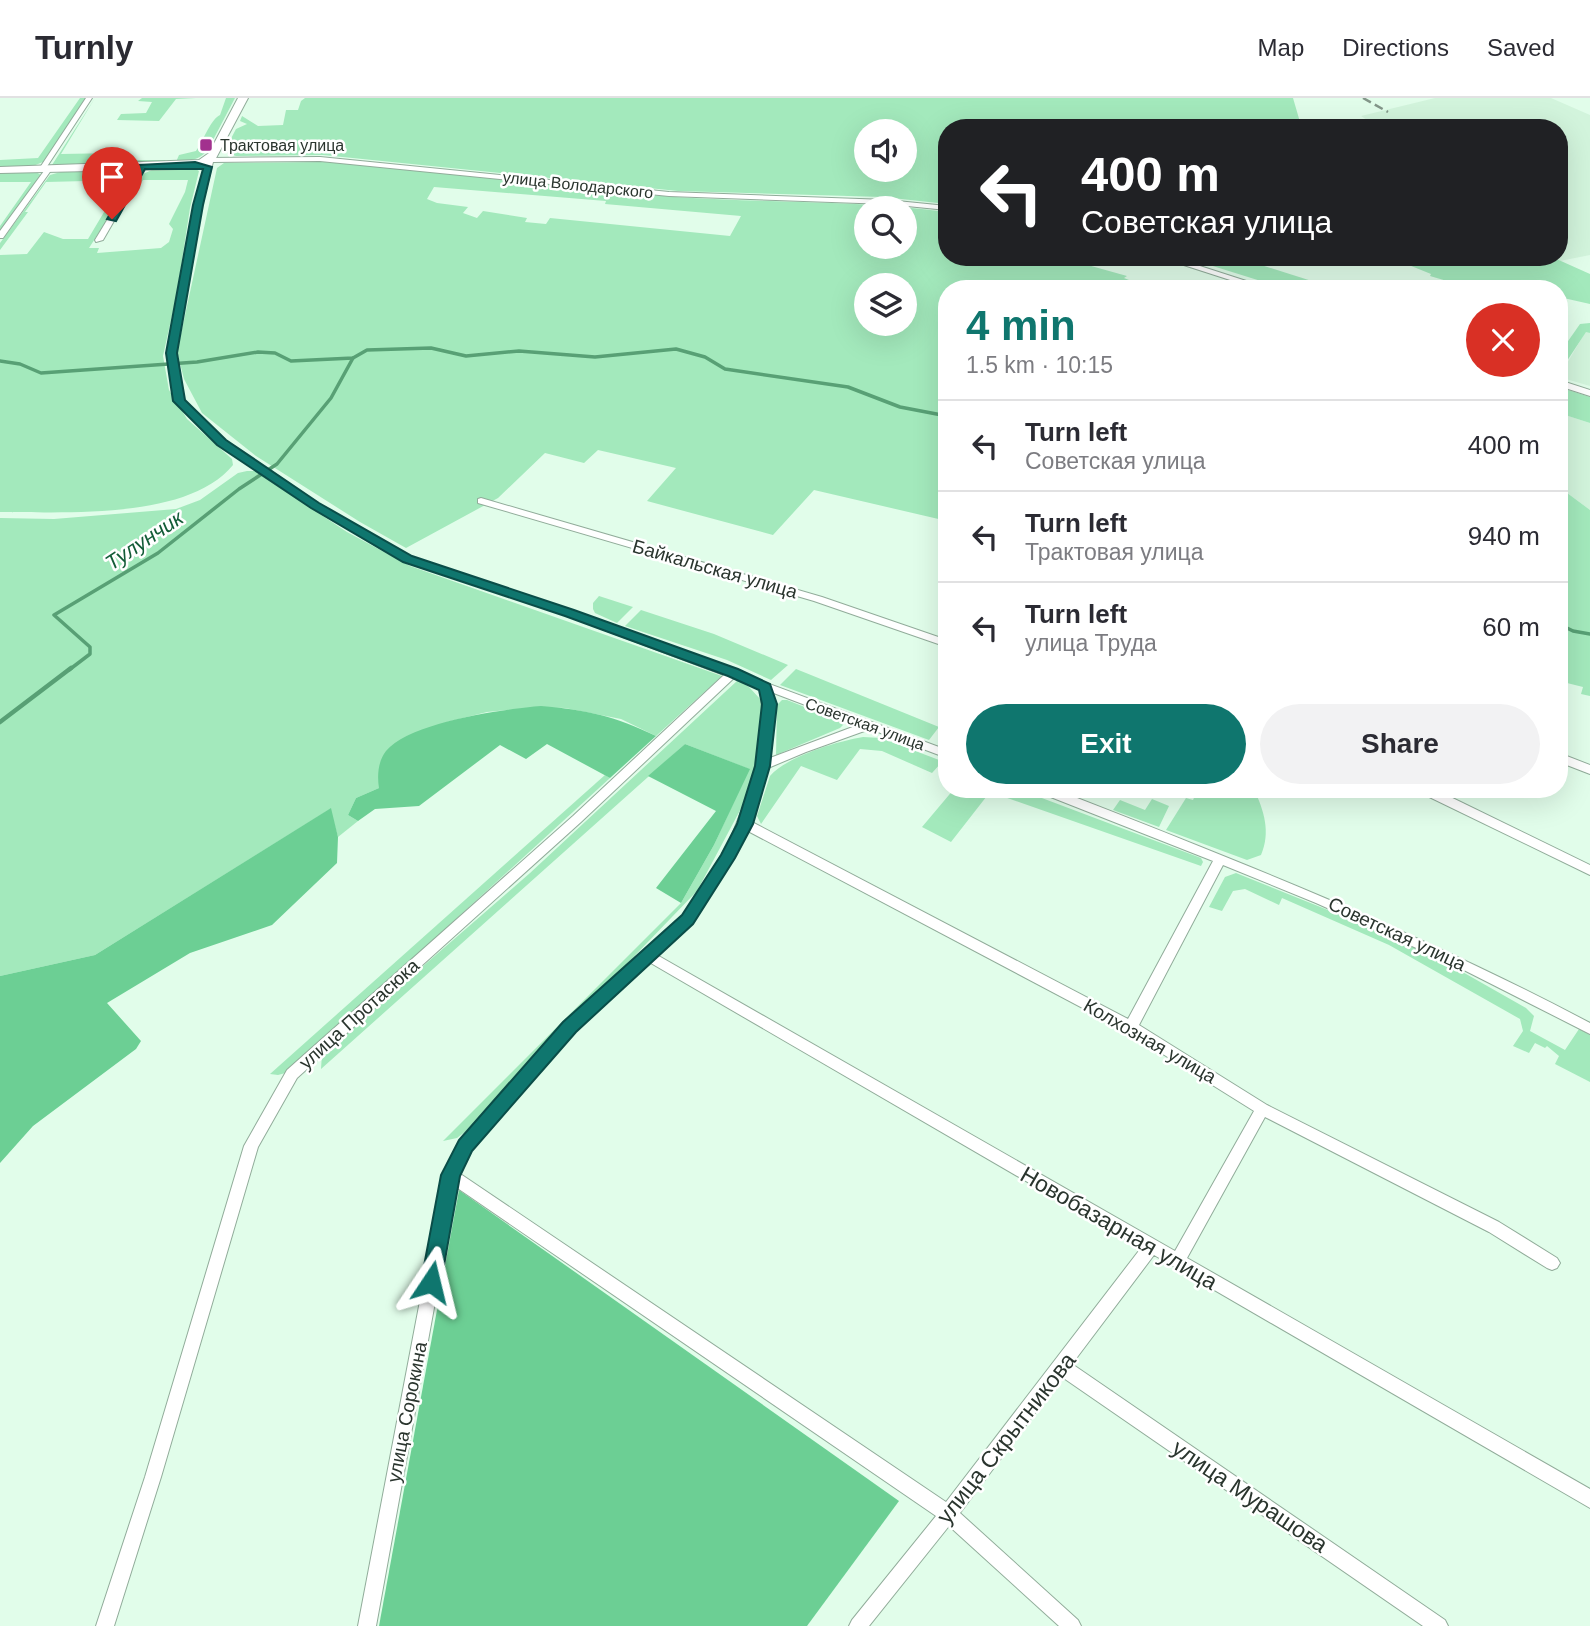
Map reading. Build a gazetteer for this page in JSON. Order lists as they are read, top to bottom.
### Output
{
  "streets": {
    "street": [
      "улица Володарского",
      "Байкальская улица",
      "Советская улица",
      "улица Протасюка",
      "Колхозная улица",
      "Новобазарная улица",
      "улица Сорокина",
      "улица Скрытникова",
      "улица Мурашова"
    ]
  },
  "crossings": [
    ["улица Володарского", "Советская улица"],
    ["Советская улица", "улица Протасюка"],
    ["Советская улица", "улица Сорокина"],
    ["Колхозная улица", "улица Сорокина"],
    ["Новобазарная улица", "улица Сорокина"],
    ["Новобазарная улица", "улица Скрытникова"],
    ["улица Скрытникова", "улица Мурашова"]
  ],
  "water": ["Тулунчик"],
  "places": {
    "transit": ["Трактовая улица"]
  },
  "page": {
    "header": "Turnly",
    "nav": ["Map", "Directions", "Saved"],
    "turn": ["400 m", "Советская улица"],
    "heading": ["4 min", "1.5 km · 10:15"],
    "list": [
      {
        "name": "Turn left",
        "note": "Советская улица",
        "value": "400 m"
      },
      {
        "name": "Turn left",
        "note": "Трактовая улица",
        "value": "940 m"
      },
      {
        "name": "Turn left",
        "note": "улица Труда",
        "value": "60 m"
      }
    ],
    "buttons": ["Exit", "Share"]
  }
}
